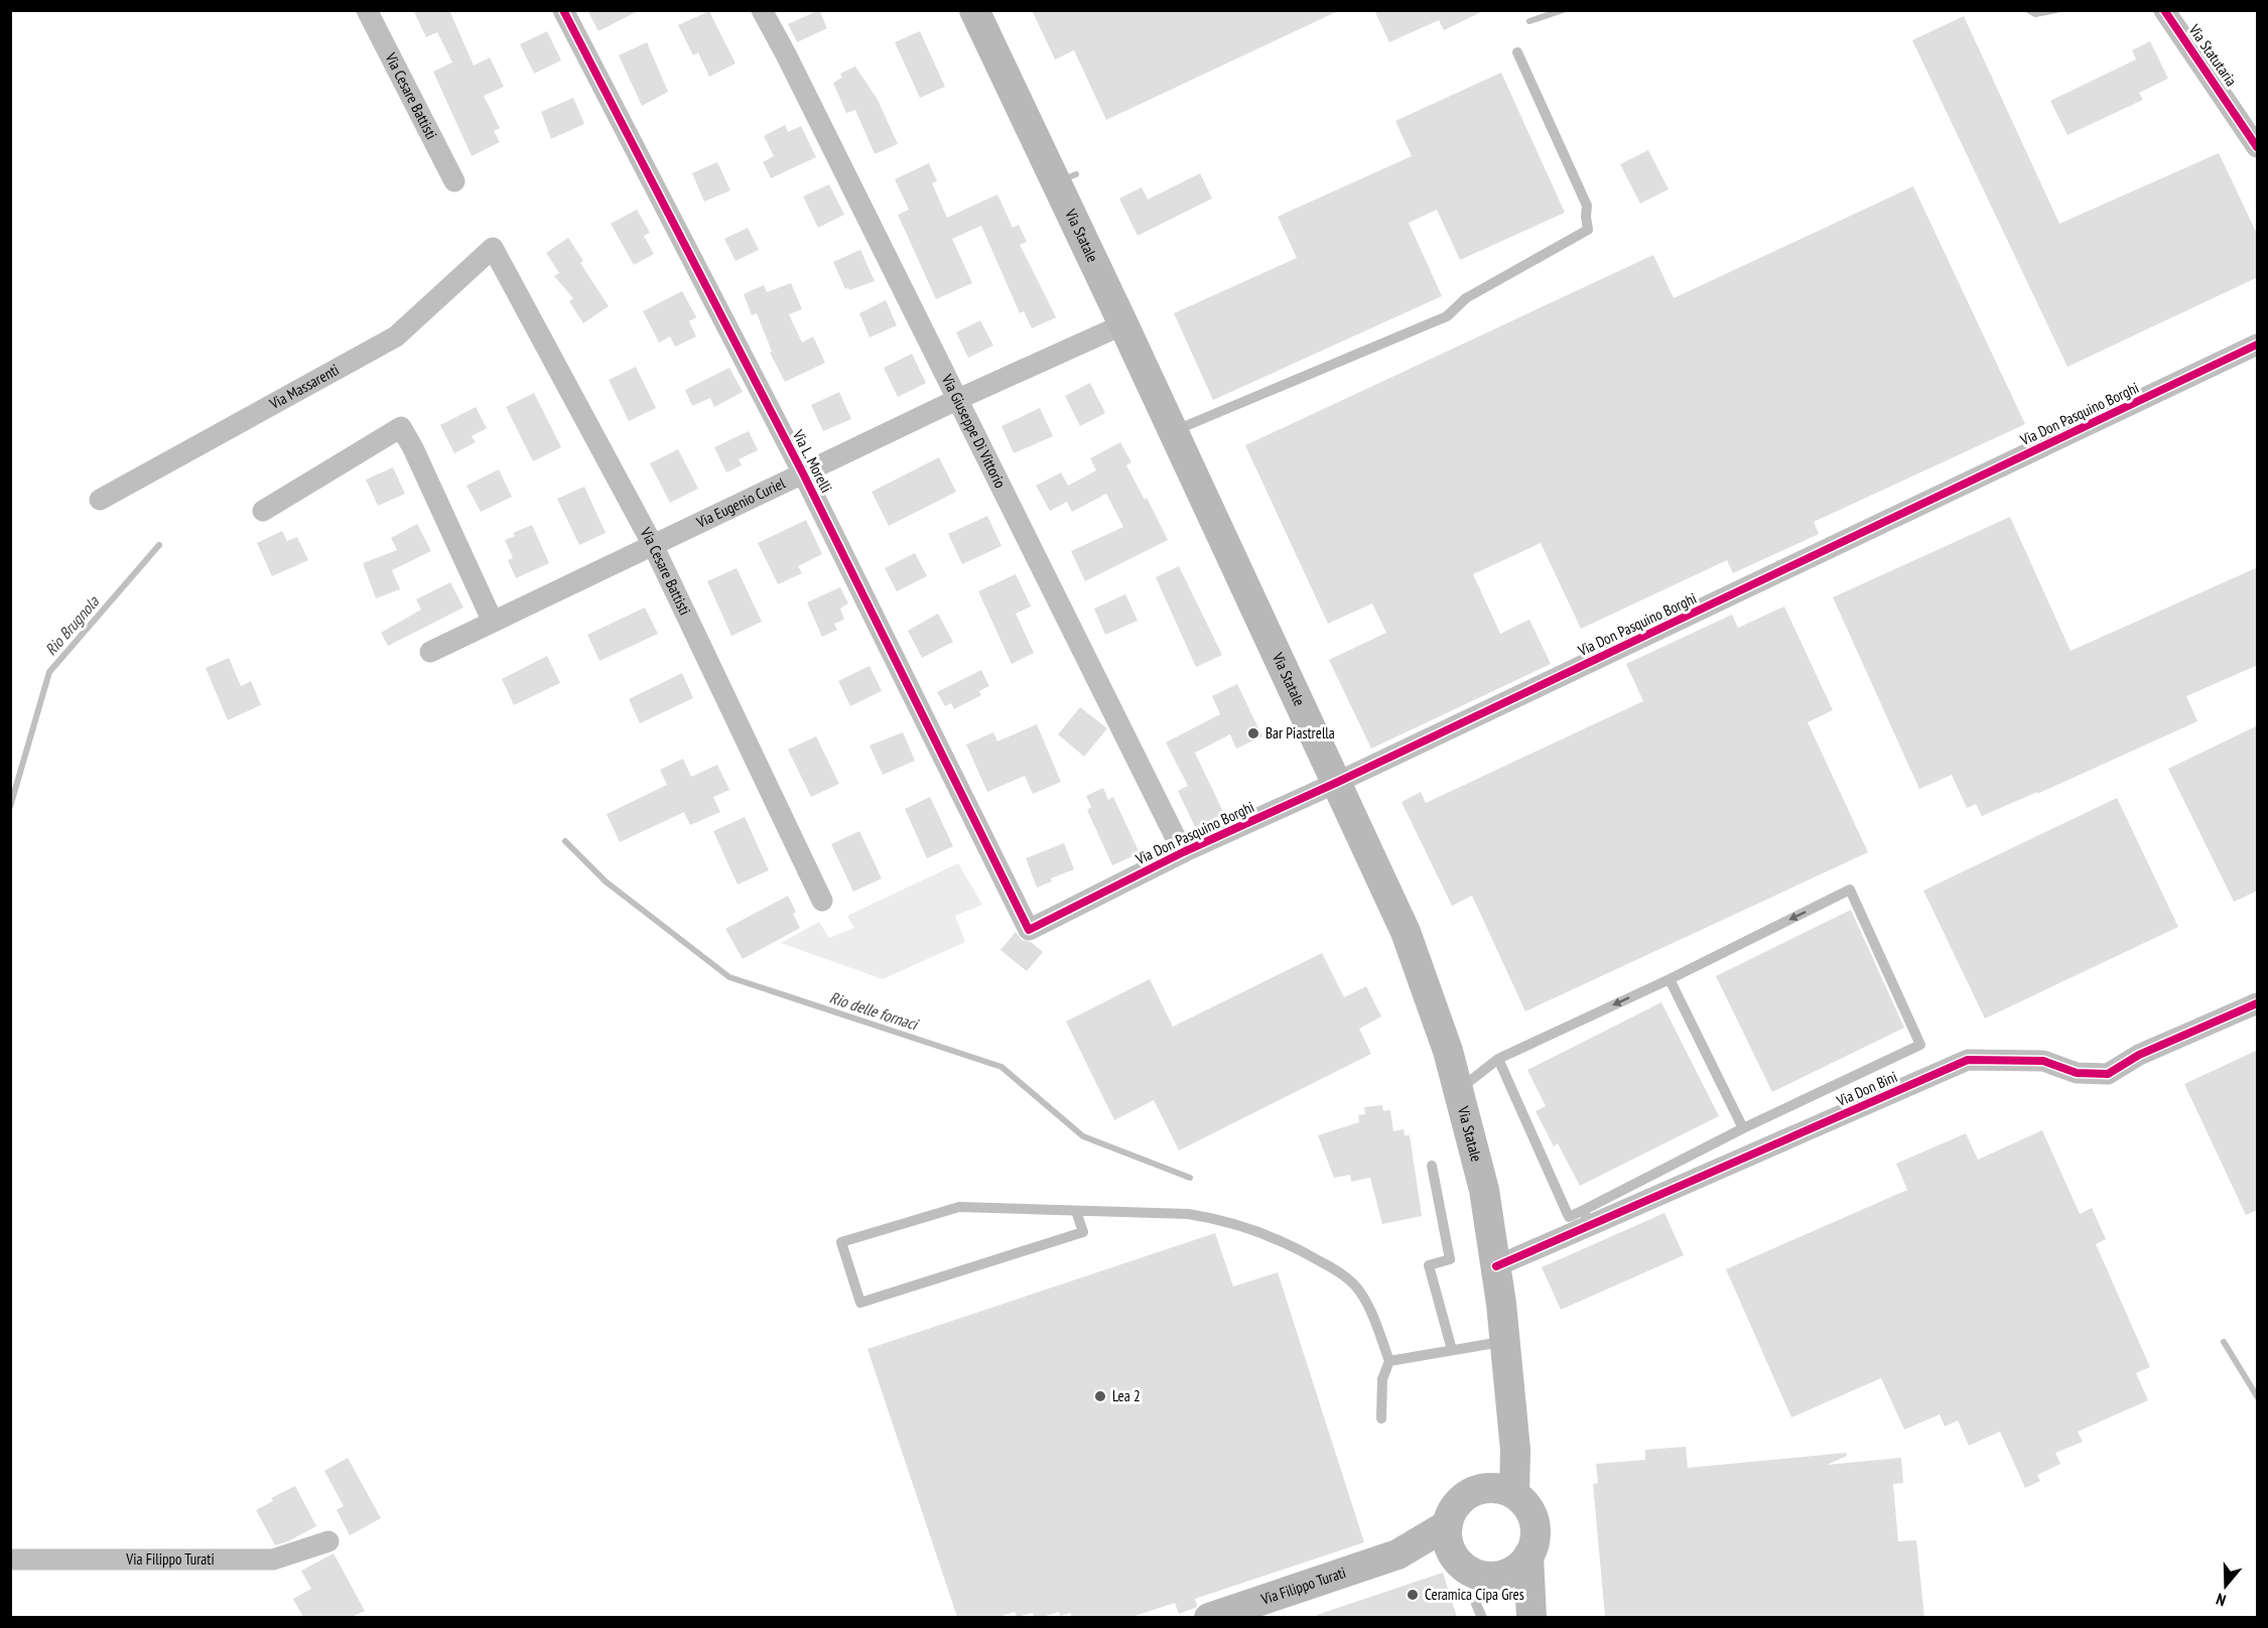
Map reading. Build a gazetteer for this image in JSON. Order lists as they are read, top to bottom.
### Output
{
  "streets": {
    "main road": ["Via Statale", "Via Filippo Turati"],
    "street": [
      "Via Statutaria",
      "Via Cesare Battisti",
      "Via Massarenti",
      "Via Don Pasquino Borghi",
      "Via Giuseppe Di Vittorio",
      "Via L. Morelli",
      "Via Eugenio Curiel",
      "Via Don Bini"
    ]
  },
  "crossings": [
    ["Via Cesare Battisti", "Via Massarenti"],
    ["Via Cesare Battisti", "Via Eugenio Curiel"],
    ["Via Statale", "Via Don Pasquino Borghi"],
    ["Via Statale", "Via Eugenio Curiel"],
    ["Via Statale", "Via Don Bini"],
    ["Via Statale", "Via Filippo Turati"],
    ["Via Don Pasquino Borghi", "Via Giuseppe Di Vittorio"],
    ["Via Don Pasquino Borghi", "Via L. Morelli"],
    ["Via Giuseppe Di Vittorio", "Via Eugenio Curiel"],
    ["Via L. Morelli", "Via Eugenio Curiel"]
  ],
  "water": ["Rio Brugnola", "Rio delle fornaci"],
  "places": ["Bar Piastrella", "Lea 2", "Ceramica Cipa Gres"],
  "north": "bottom"
}
